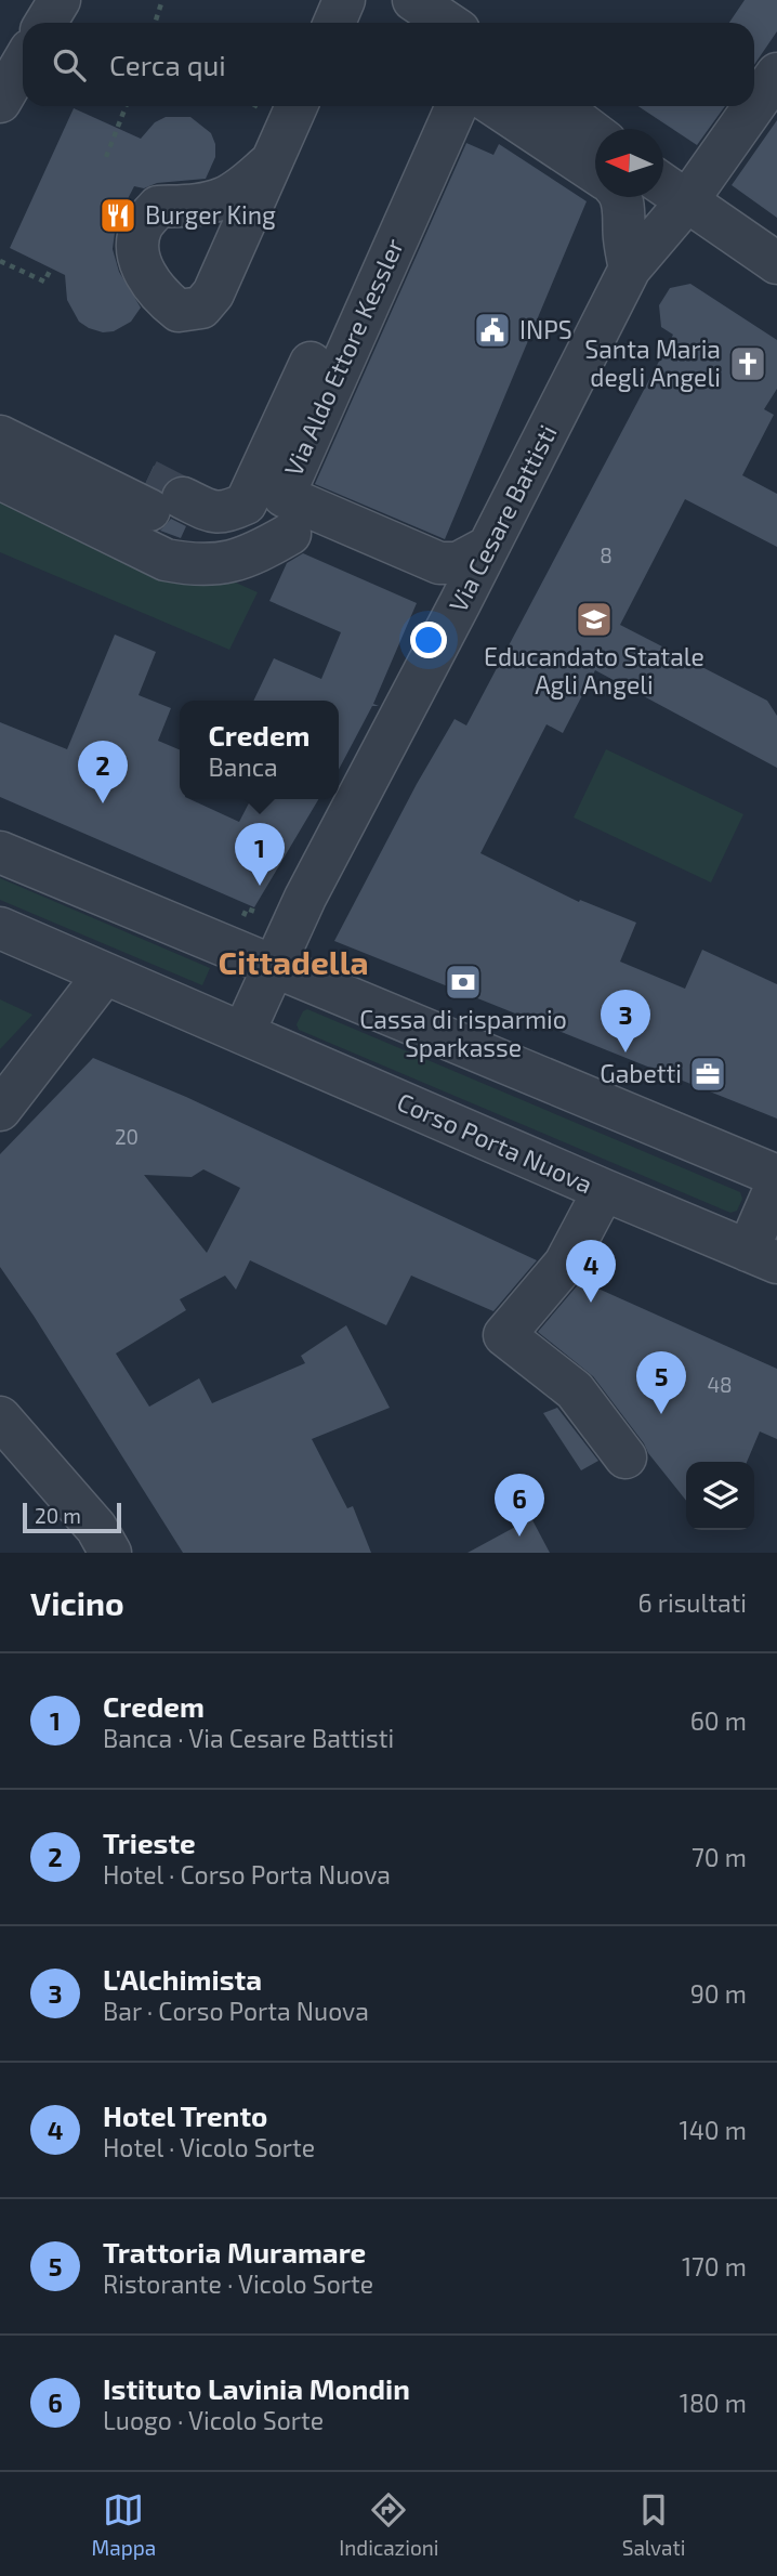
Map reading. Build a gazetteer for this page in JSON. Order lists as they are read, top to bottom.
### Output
{
  "streets": {
    "street": ["Via Aldo Ettore Kessler", "Via Cesare Battisti", "Corso Porta Nuova"]
  },
  "districts": ["Cittadella"],
  "places": {
    "restaurant": ["Burger King"],
    "public building": ["INPS"],
    "church": ["Santa Maria degli Angeli"],
    "school or university": ["Educandato Statale Agli Angeli"],
    "bank": ["Cassa di risparmio Sparkasse"],
    "office": ["Gabetti"]
  },
  "house_numbers": ["8", "20", "48"],
  "scale_bar": "20 m",
  "north": "left",
  "page": {
    "search": "Cerca qui",
    "popup": ["Credem", "Banca"],
    "pins": [
      "2",
      "1",
      "3",
      "4",
      "5",
      "6"
    ],
    "scale": "20 m",
    "heading": ["Vicino", "6 risultati"],
    "list": [
      {
        "mark": "1",
        "name": "Credem",
        "note": "Banca · Via Cesare Battisti",
        "value": "60 m"
      },
      {
        "mark": "2",
        "name": "Trieste",
        "note": "Hotel · Corso Porta Nuova",
        "value": "70 m"
      },
      {
        "mark": "3",
        "name": "L'Alchimista",
        "note": "Bar · Corso Porta Nuova",
        "value": "90 m"
      },
      {
        "mark": "4",
        "name": "Hotel Trento",
        "note": "Hotel · Vicolo Sorte",
        "value": "140 m"
      },
      {
        "mark": "5",
        "name": "Trattoria Muramare",
        "note": "Ristorante · Vicolo Sorte",
        "value": "170 m"
      },
      {
        "mark": "6",
        "name": "Istituto Lavinia Mondin",
        "note": "Luogo · Vicolo Sorte",
        "value": "180 m"
      }
    ],
    "nav": ["Mappa", "Indicazioni", "Salvati"]
  }
}
